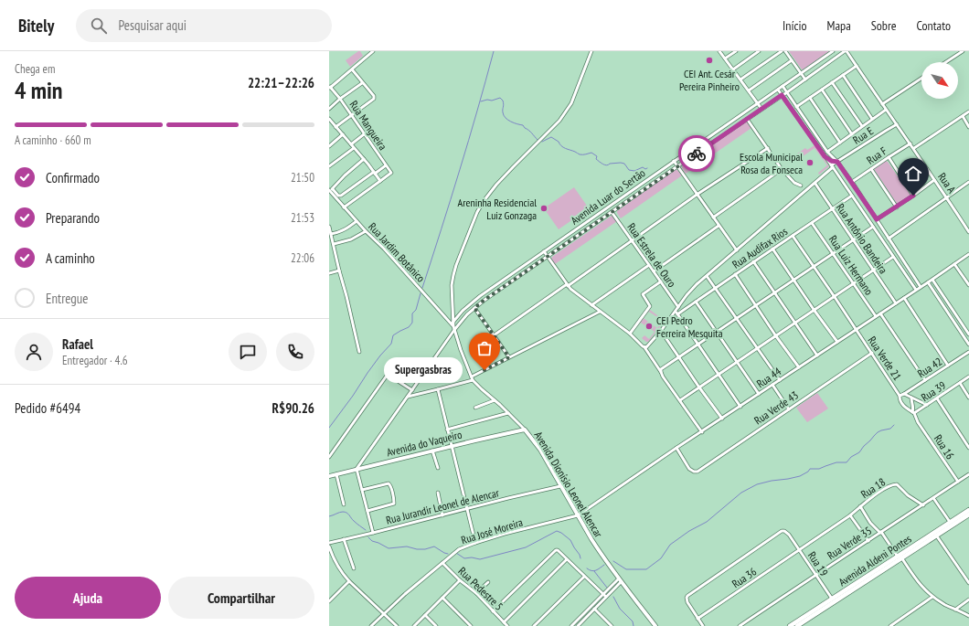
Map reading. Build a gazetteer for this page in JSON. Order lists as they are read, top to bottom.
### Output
{
  "streets": {
    "main road": ["Avenida Aldeni Pontes"],
    "street": [
      "Rua Mangueira",
      "Rua E",
      "Rua F",
      "Rua A",
      "Avenida Luar do Sertão",
      "Rua Antônio Bandeira",
      "Rua Audifax Rios",
      "Rua Jardim Botânico",
      "Rua Estrela de Ouro",
      "Rua Luiz Hermano",
      "Rua Verde 21",
      "Rua 42",
      "Rua 44",
      "Rua 39",
      "Rua Verde 43",
      "Avenida do Vaqueiro",
      "Rua 16",
      "Avenida Dionísio Leonel Alencar",
      "Rua 18",
      "Rua Jurandir Leonel de Alencar",
      "Rua José Moreira",
      "Rua Verde 35",
      "Rua 19",
      "Rua 36",
      "Rua Pedestre 5"
    ]
  },
  "crossings": [
    ["Rua E", "Rua A"],
    ["Rua F", "Rua A"],
    ["Rua A", "Avenida Luar do Sertão"],
    ["Avenida Luar do Sertão", "Rua Jardim Botânico"],
    ["Avenida Luar do Sertão", "Rua Estrela de Ouro"],
    ["Avenida Luar do Sertão", "Avenida do Vaqueiro"],
    ["Avenida Luar do Sertão", "Avenida Dionísio Leonel Alencar"],
    ["Rua Antônio Bandeira", "Rua Audifax Rios"],
    ["Rua Antônio Bandeira", "Rua 44"],
    ["Rua Audifax Rios", "Rua Luiz Hermano"],
    ["Rua Audifax Rios", "Rua Verde 21"],
    ["Rua Jardim Botânico", "Avenida Dionísio Leonel Alencar"],
    ["Rua Luiz Hermano", "Rua 44"],
    ["Rua Verde 21", "Rua 42"],
    ["Rua Verde 21", "Rua 44"],
    ["Rua Verde 21", "Rua Verde 43"],
    ["Rua 44", "Rua Verde 43"],
    ["Rua 44", "Avenida Dionísio Leonel Alencar"],
    ["Rua 44", "Rua José Moreira"],
    ["Rua 39", "Rua 16"],
    ["Avenida do Vaqueiro", "Avenida Dionísio Leonel Alencar"],
    ["Rua 16", "Rua Verde 35"],
    ["Avenida Dionísio Leonel Alencar", "Rua Jurandir Leonel de Alencar"],
    ["Avenida Dionísio Leonel Alencar", "Rua José Moreira"],
    ["Rua 18", "Rua Verde 35"],
    ["Rua 18", "Rua 19"],
    ["Rua 18", "Rua 36"],
    ["Rua José Moreira", "Rua Pedestre 5"],
    ["Rua Verde 35", "Rua 19"],
    ["Avenida Aldeni Pontes", "Rua 19"],
    ["Rua 19", "Rua 36"]
  ],
  "places": [
    "CEI Ant. Cesár Pereira Pinheiro",
    "Escola Municipal Rosa da Fonseca",
    "Areninha Residencial Luiz Gonzaga",
    "CEI Pedro Ferreira Mesquita",
    "Supergasbras"
  ],
  "north": "bottom right",
  "page": {
    "header": "Bitely",
    "search": "Pesquisar aqui",
    "nav": [
      "Início",
      "Mapa",
      "Sobre",
      "Contato"
    ],
    "heading": ["4 min", "Chega em", "22:21–22:26"],
    "panel": [
      "Rafael",
      "Entregador · 4.6",
      "Pedido #6494",
      "R$90.26"
    ],
    "bar": "A caminho · 660 m",
    "list": [
      ["Confirmado", "21:50"],
      ["Preparando", "21:53"],
      ["A caminho", "22:06"],
      "Entregue"
    ],
    "bubble": "Supergasbras",
    "buttons": ["Ajuda", "Compartilhar"]
  }
}
